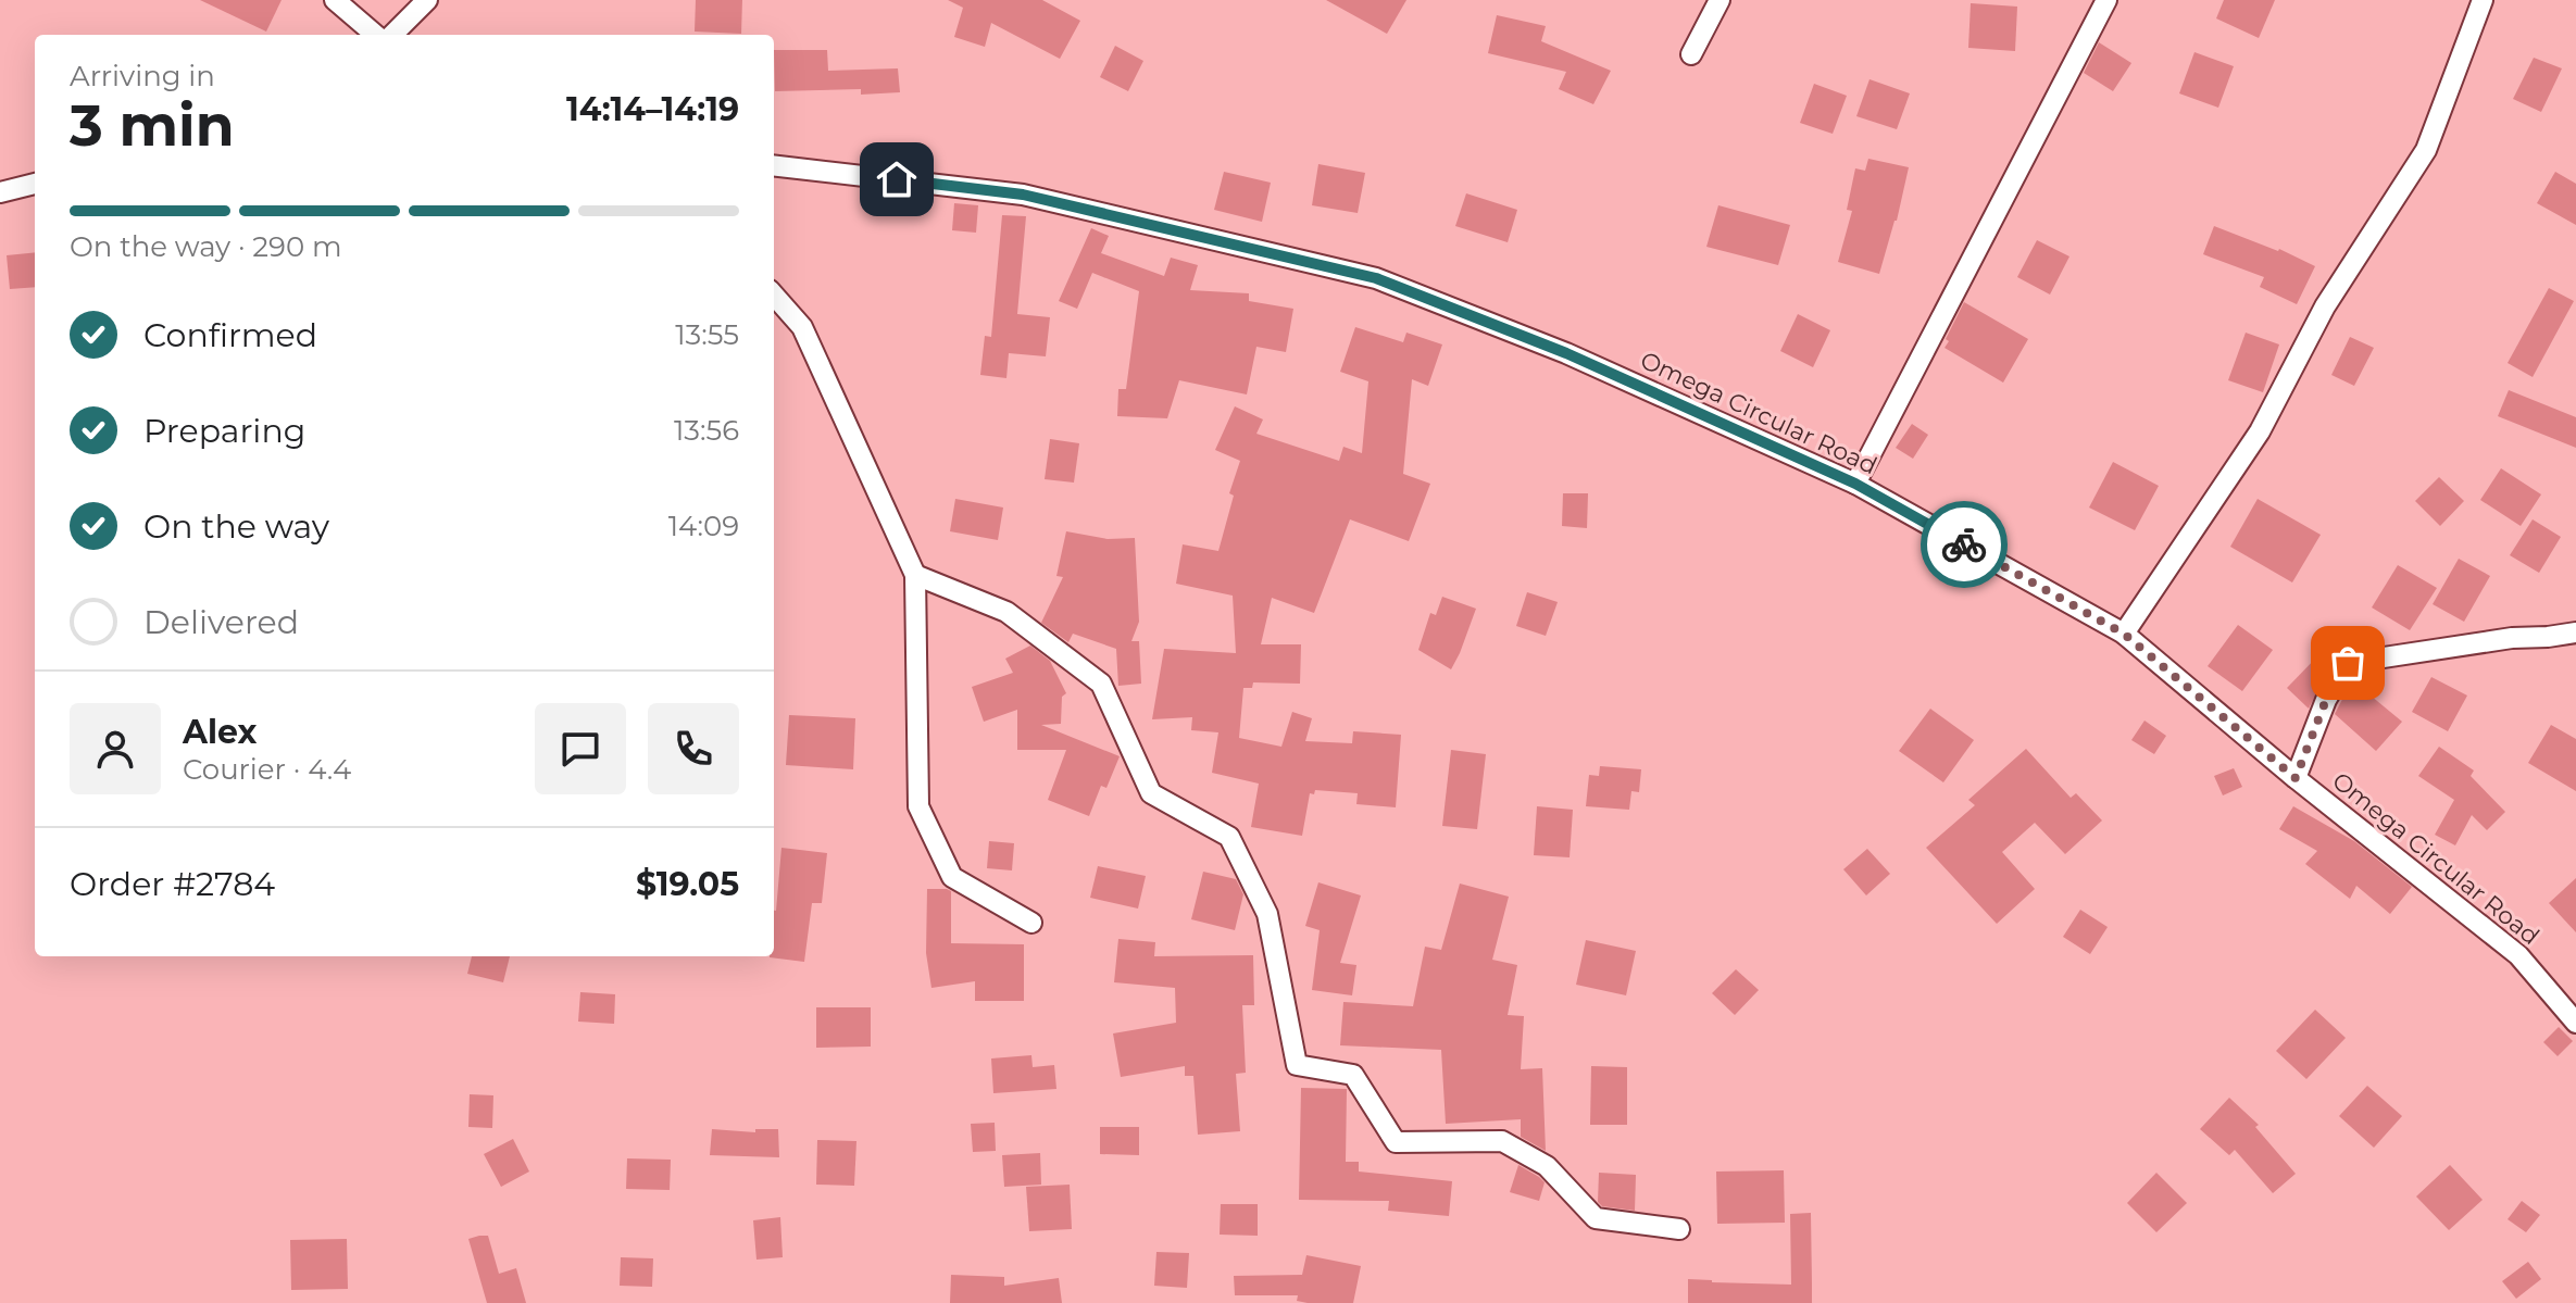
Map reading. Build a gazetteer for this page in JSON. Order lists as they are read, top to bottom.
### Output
{
  "streets": {
    "street": ["Omega Circular Road"]
  },
  "page": {
    "heading": ["3 min", "Arriving in", "14:14–14:19"],
    "panel": [
      "Alex",
      "Courier · 4.4",
      "Order #2784",
      "$19.05"
    ],
    "bar": "On the way · 290 m",
    "list": [
      ["Confirmed", "13:55"],
      ["Preparing", "13:56"],
      ["On the way", "14:09"],
      "Delivered"
    ]
  }
}
